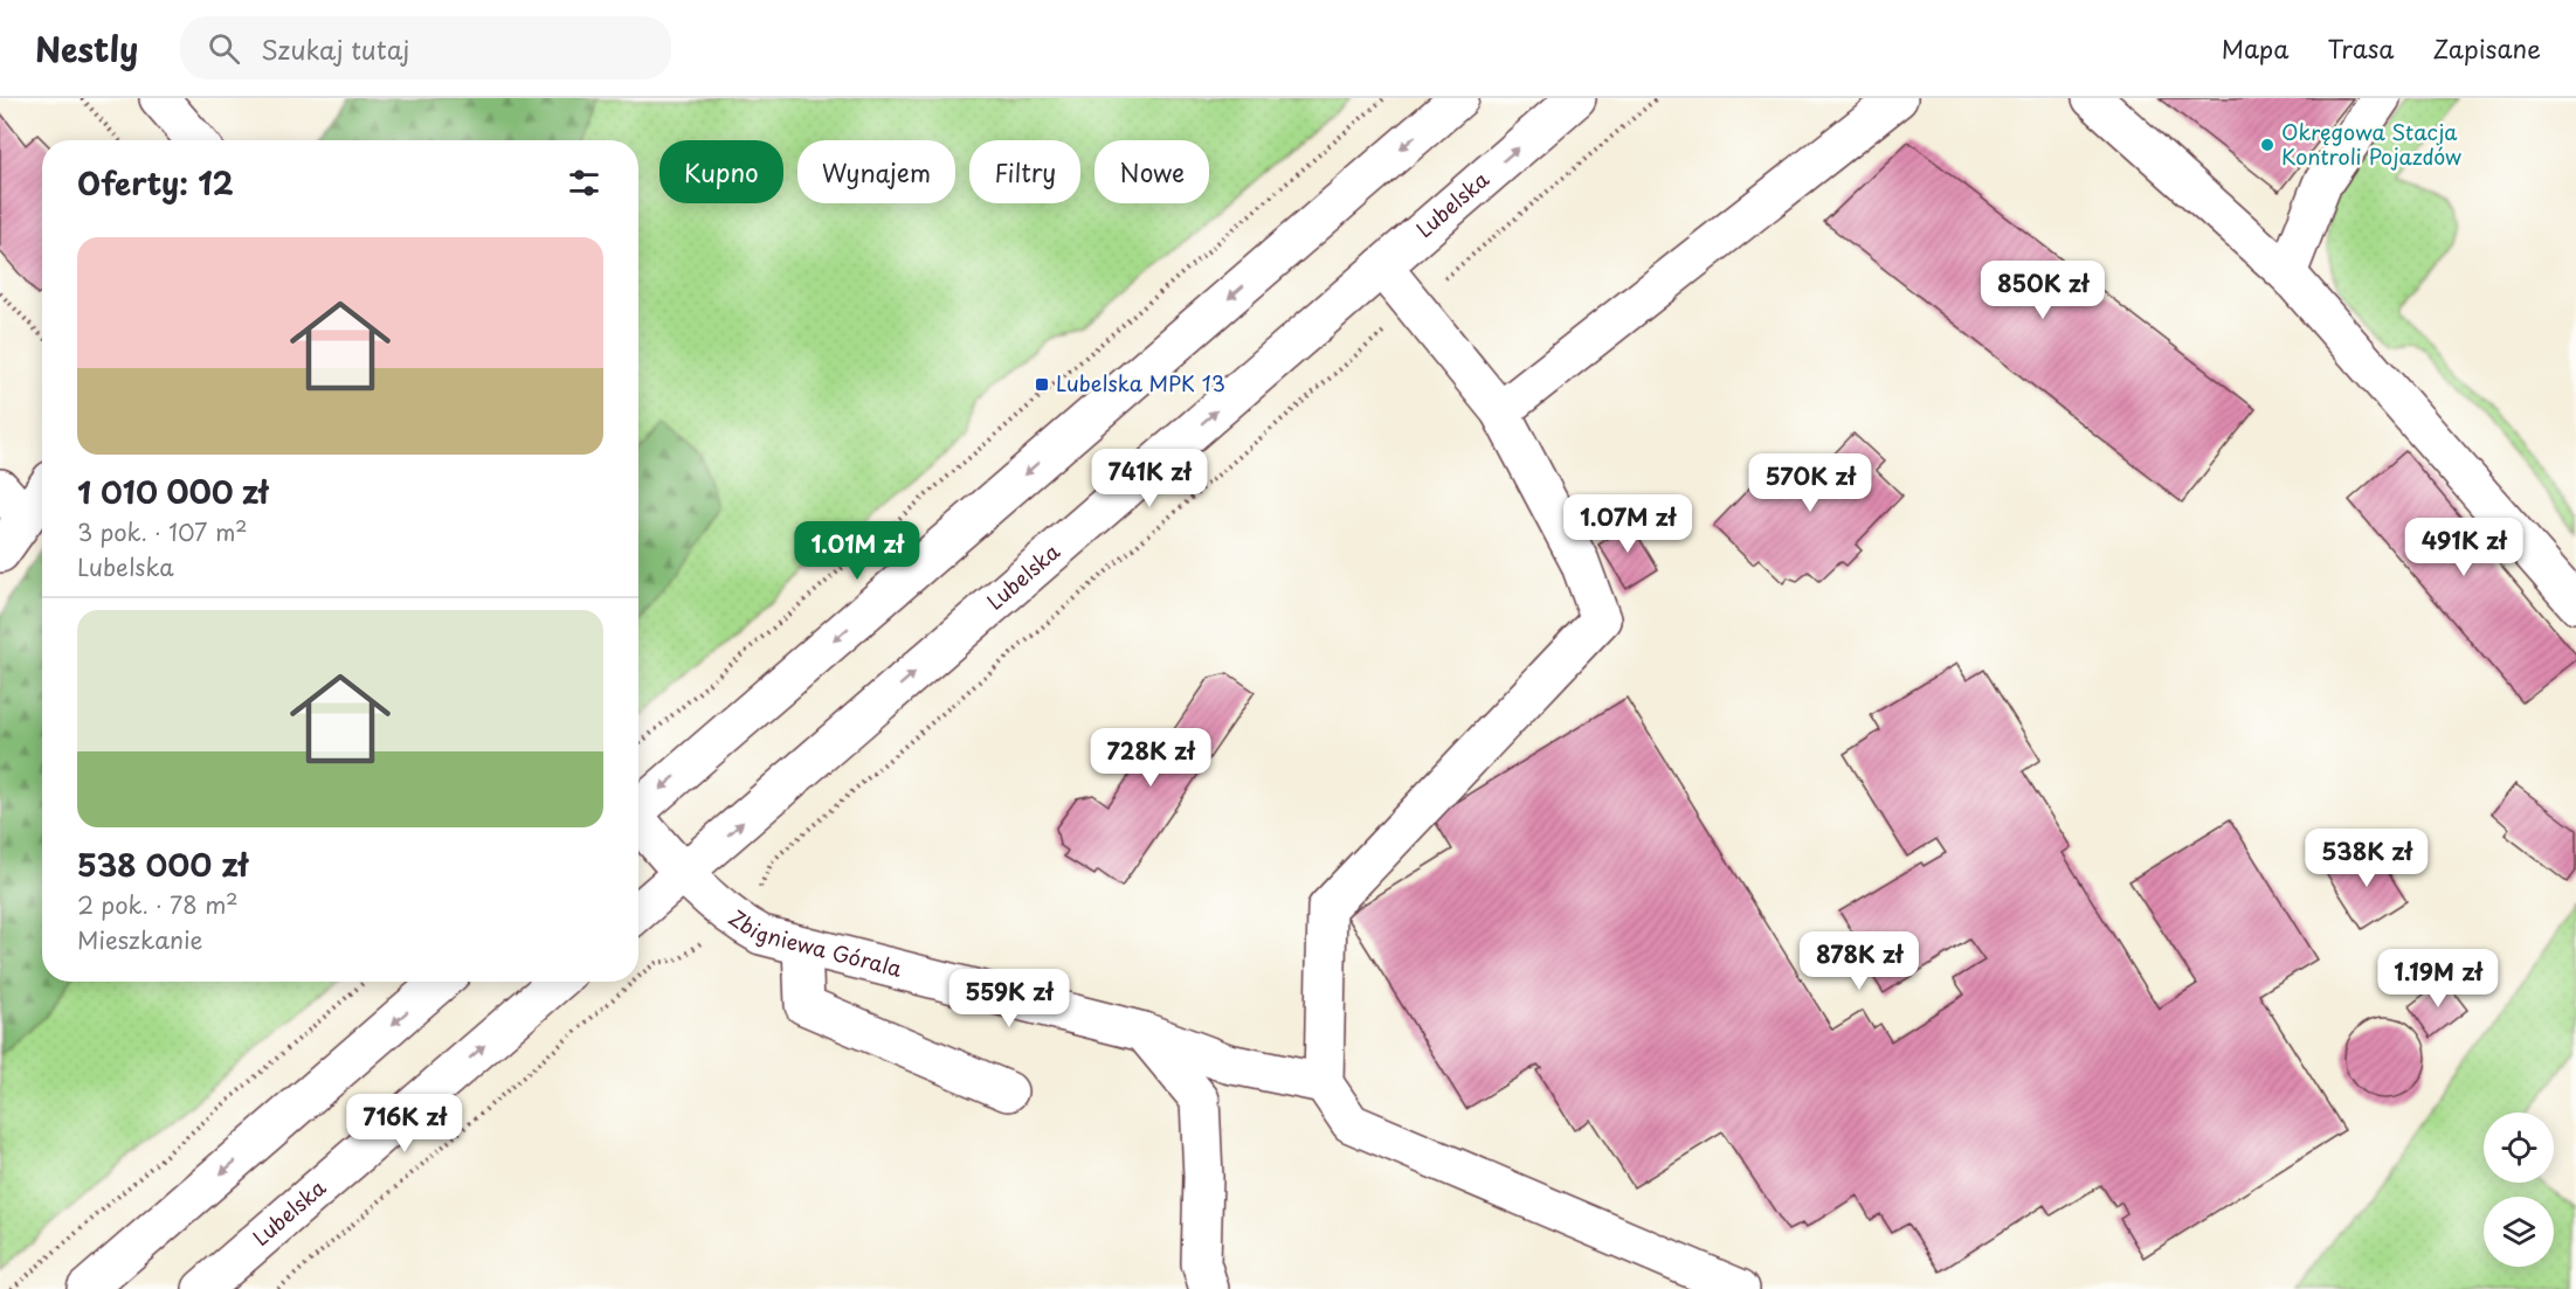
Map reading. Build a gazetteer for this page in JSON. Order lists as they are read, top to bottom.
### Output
{
  "streets": {
    "main road": ["Lubelska", "Zbigniewa Górala"]
  },
  "crossings": [
    ["Lubelska", "Zbigniewa Górala"]
  ],
  "places": {
    "other": ["Okręgowa Stacja Kontroli Pojazdów"],
    "transit": ["Lubelska MPK 13"]
  },
  "page": {
    "header": "Nestly",
    "search": "Szukaj tutaj",
    "nav": ["Mapa", "Trasa", "Zapisane"],
    "chip": [
      "Kupno",
      "Wynajem",
      "Filtry",
      "Nowe"
    ],
    "heading": "Oferty: 12",
    "list": [
      {
        "name": "1 010 000 zł",
        "note": "3 pok. · 107 m² · Lubelska"
      },
      {
        "name": "538 000 zł",
        "note": "2 pok. · 78 m² · Mieszkanie"
      }
    ],
    "price": [
      "850K zł",
      "741K zł",
      "570K zł",
      "1.07M zł",
      "491K zł",
      "1.01M zł",
      "728K zł",
      "538K zł",
      "878K zł",
      "1.19M zł",
      "559K zł",
      "716K zł"
    ]
  }
}
